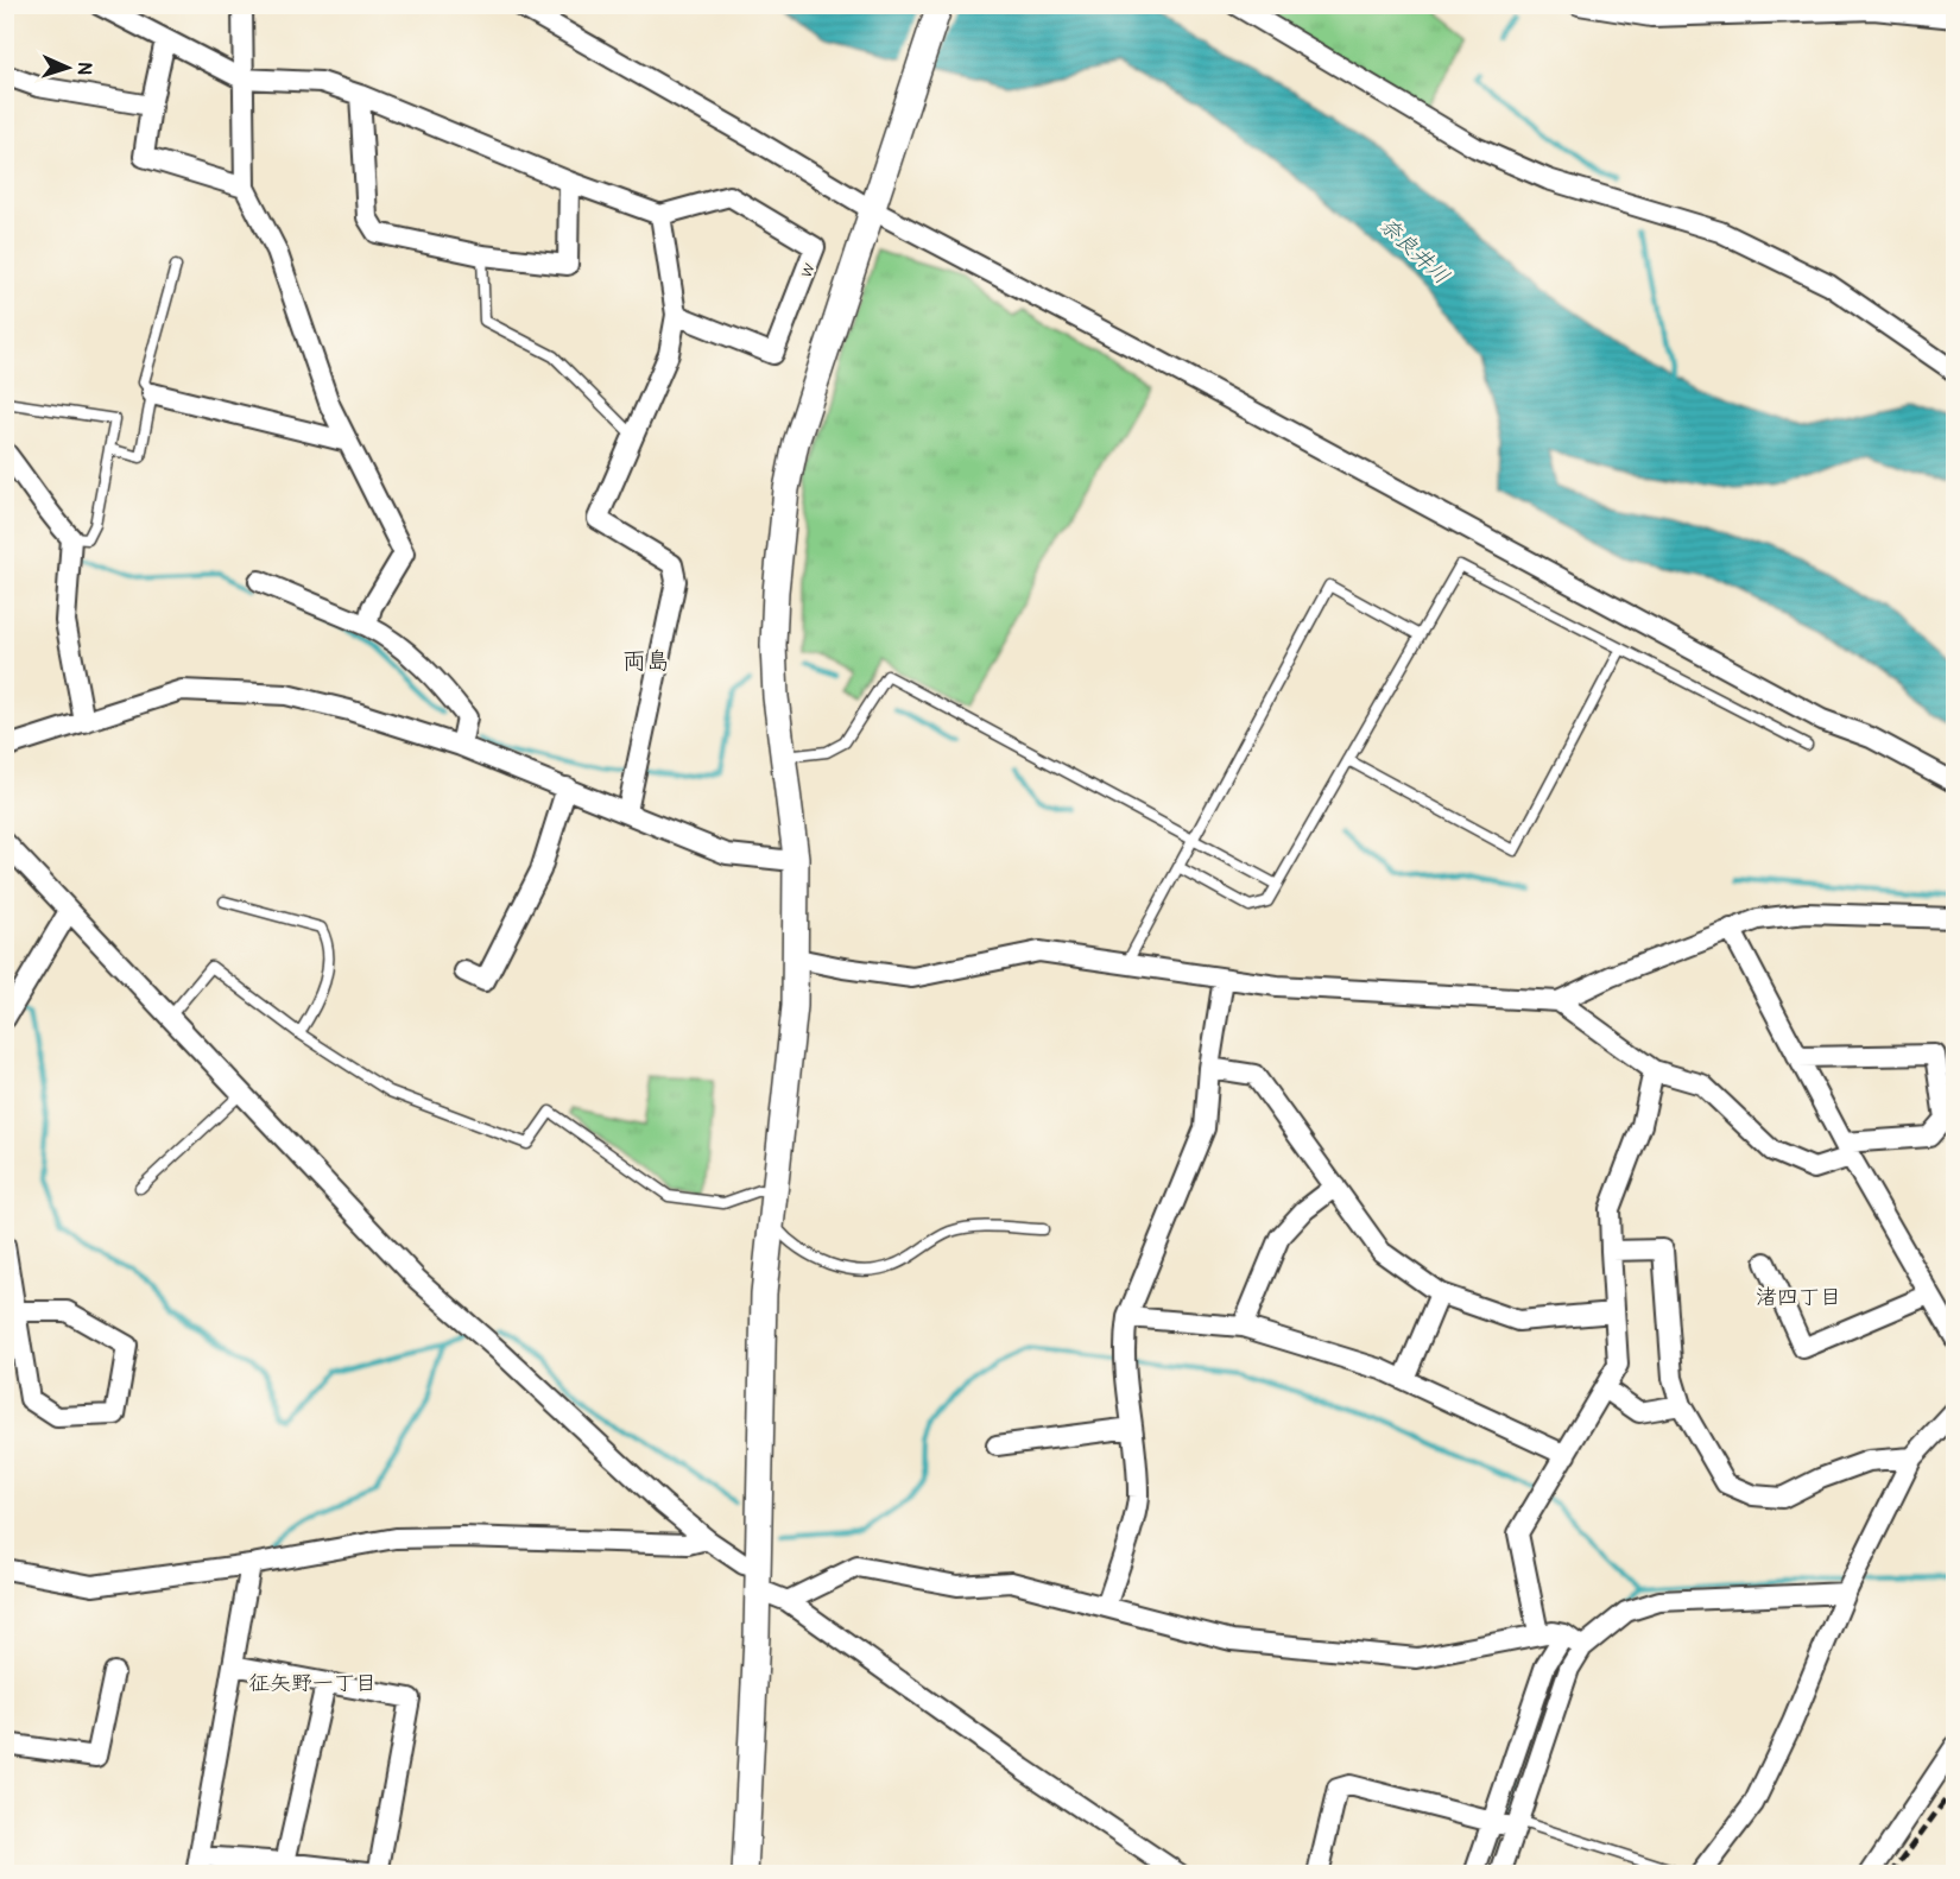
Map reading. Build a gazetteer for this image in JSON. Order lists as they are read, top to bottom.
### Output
{
  "streets": {
    "street": ["ｗ"]
  },
  "districts": ["両島", "渚四丁目", "征矢野一丁目"],
  "water": ["奈良井川"],
  "north": "right"
}
